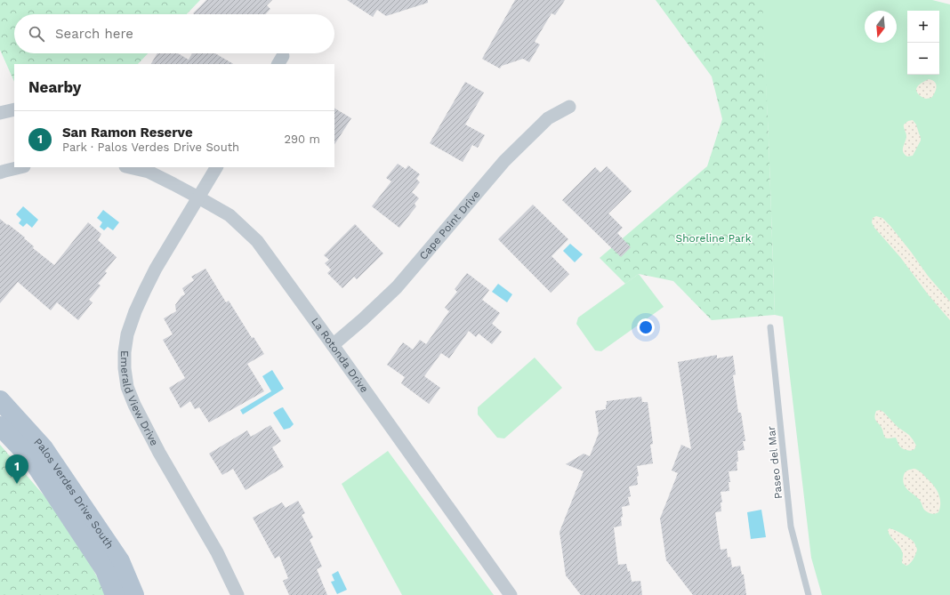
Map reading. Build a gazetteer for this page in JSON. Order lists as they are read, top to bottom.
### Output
{
  "streets": {
    "main road": ["Palos Verdes Drive South"],
    "street": ["Cape Point Drive", "La Rotonda Drive", "Emerald View Drive"],
    "lane": ["Paseo del Mar"]
  },
  "crossings": [
    ["Cape Point Drive", "La Rotonda Drive"],
    ["La Rotonda Drive", "Emerald View Drive"]
  ],
  "parks": ["Shoreline Park"],
  "north": "bottom",
  "page": {
    "map_buttons": ["+", "−"],
    "search": "Search here",
    "heading": "Nearby",
    "list": [
      {
        "mark": "1",
        "name": "San Ramon Reserve",
        "note": "Park · Palos Verdes Drive South",
        "value": "290 m"
      }
    ],
    "pins": "1"
  }
}
